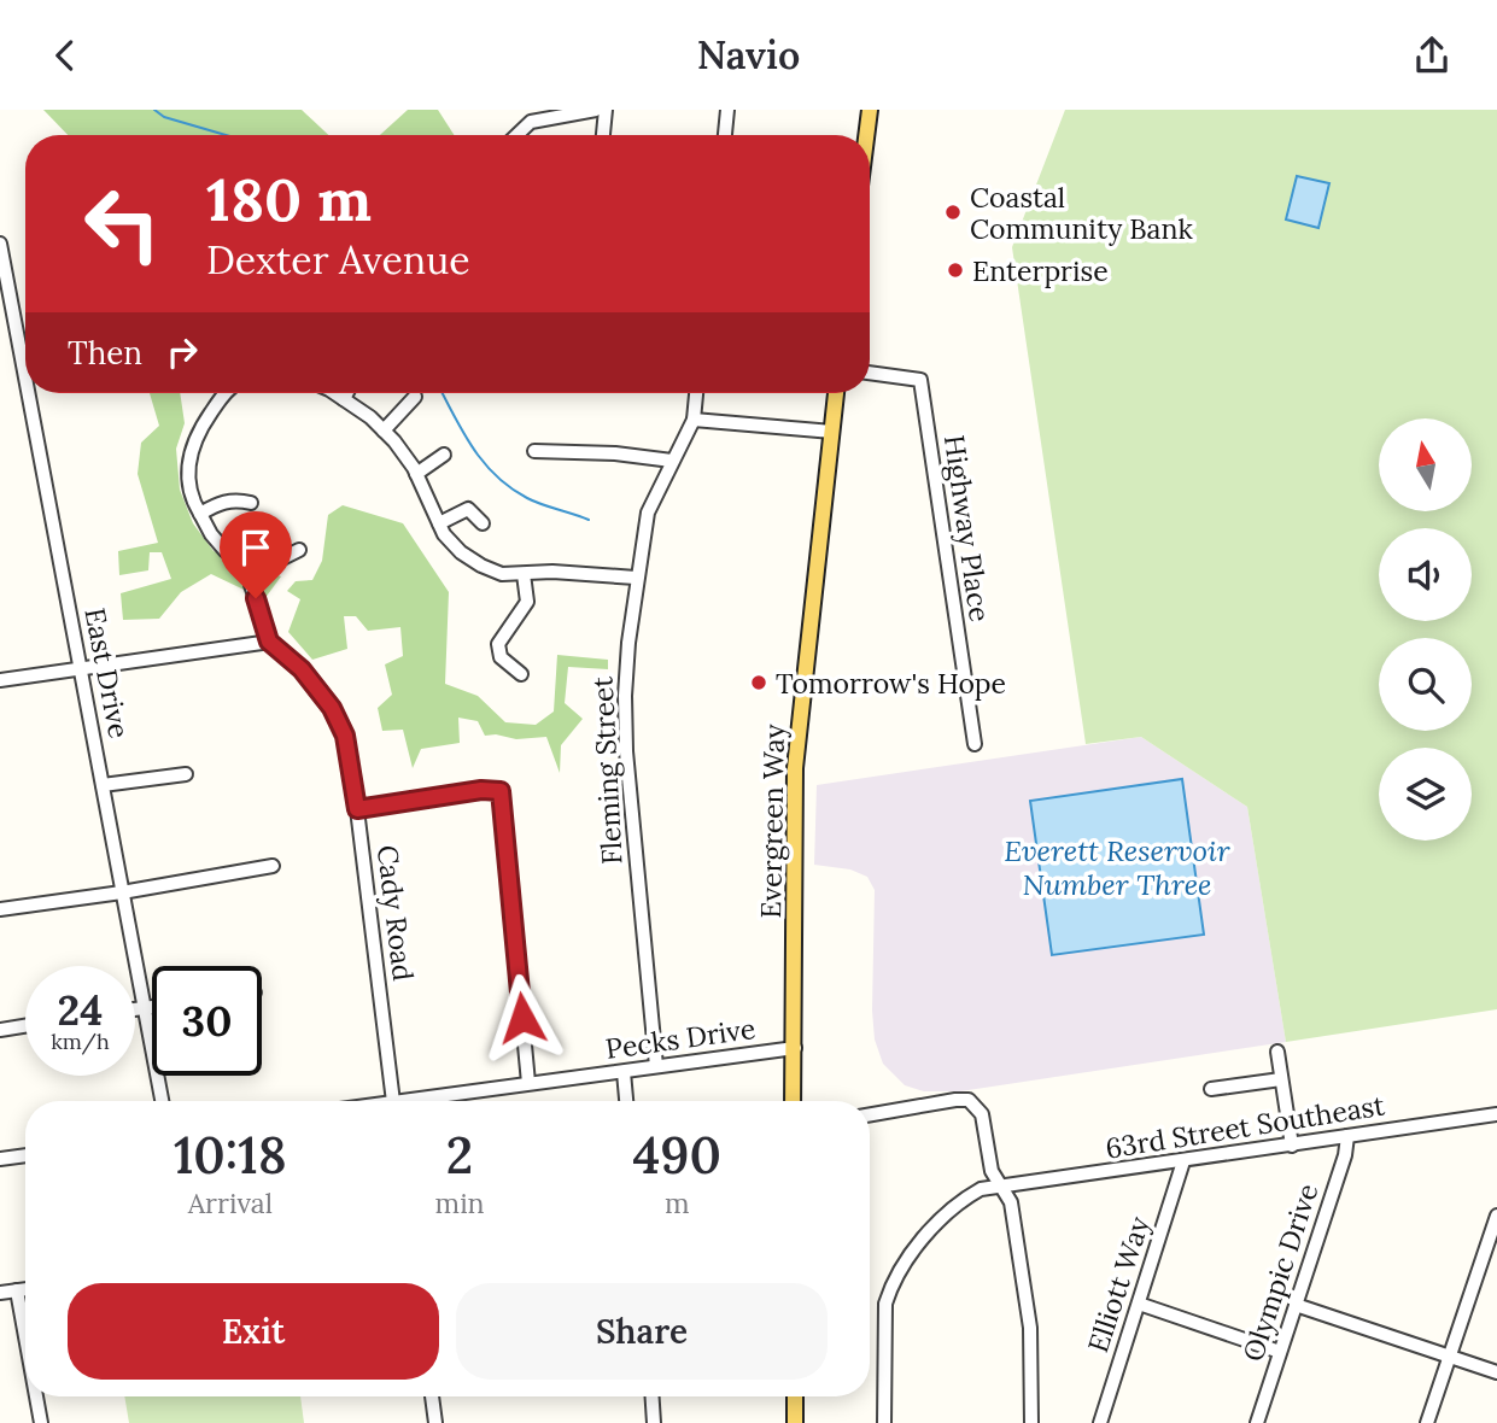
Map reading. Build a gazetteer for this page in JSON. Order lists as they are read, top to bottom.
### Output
{
  "streets": {
    "main road": ["Evergreen Way"],
    "street": [
      "Highway Place",
      "East Drive",
      "Fleming Street",
      "Cady Road",
      "Pecks Drive",
      "63rd Street Southeast",
      "Olympic Drive",
      "Elliott Way"
    ]
  },
  "crossings": [
    ["Fleming Street", "Pecks Drive"],
    ["Evergreen Way", "Pecks Drive"],
    ["63rd Street Southeast", "Olympic Drive"],
    ["63rd Street Southeast", "Elliott Way"]
  ],
  "water": ["Everett Reservoir Number Three"],
  "places": ["Coastal Community Bank", "Enterprise", "Tomorrow's Hope"],
  "north": "top",
  "page": {
    "header": "Navio",
    "turn": ["180 m", "Dexter Avenue"],
    "then": "Then",
    "speed": "24 km/h",
    "limit": "30",
    "eta": [
      "10:18",
      "Arrival",
      "2",
      "min",
      "490",
      "m"
    ],
    "buttons": ["Exit", "Share"]
  }
}
